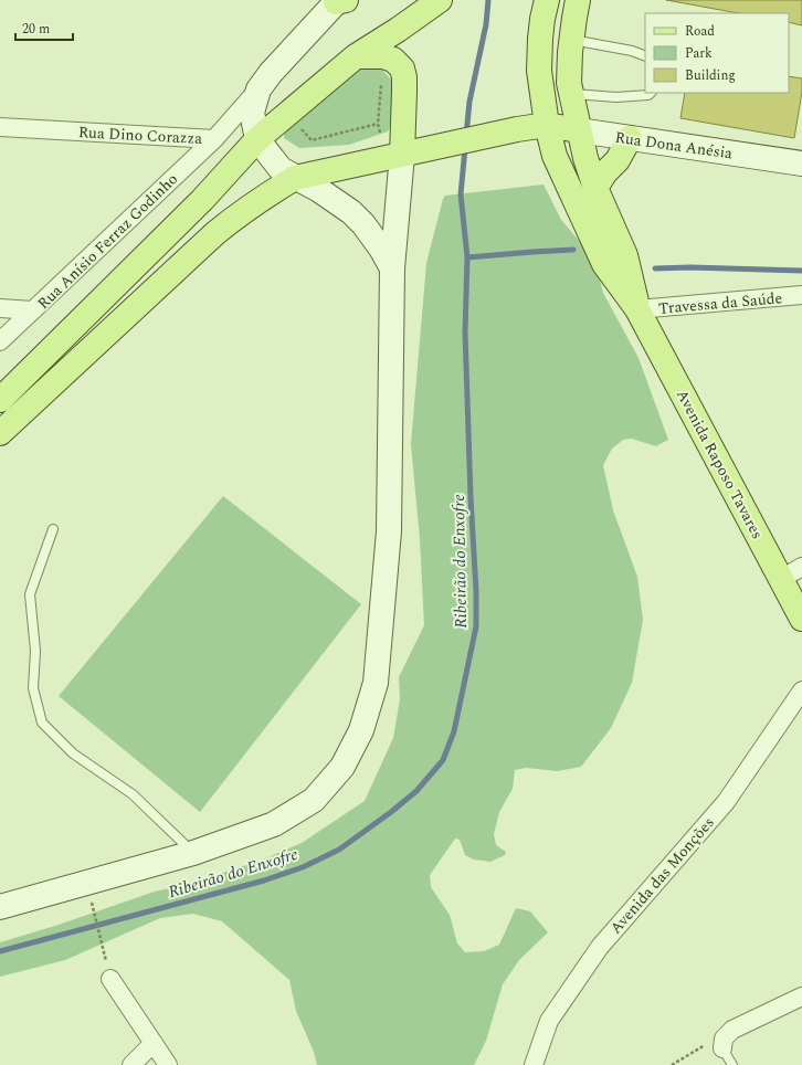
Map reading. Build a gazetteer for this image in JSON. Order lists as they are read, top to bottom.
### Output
{
  "streets": {
    "main road": ["Rua Dona Anésia", "Avenida Raposo Tavares"],
    "street": [
      "Rua Dino Corazza",
      "Rua Anísio Ferraz Godinho",
      "Travessa da Saúde",
      "Avenida das Monções"
    ]
  },
  "crossings": [
    ["Rua Dino Corazza", "Rua Anísio Ferraz Godinho"],
    ["Rua Dona Anésia", "Avenida Raposo Tavares"],
    ["Travessa da Saúde", "Avenida Raposo Tavares"]
  ],
  "water": ["Ribeirão do Enxofre"],
  "legend": ["Road", "Park", "Building"],
  "scale_bar": "20 m"
}
